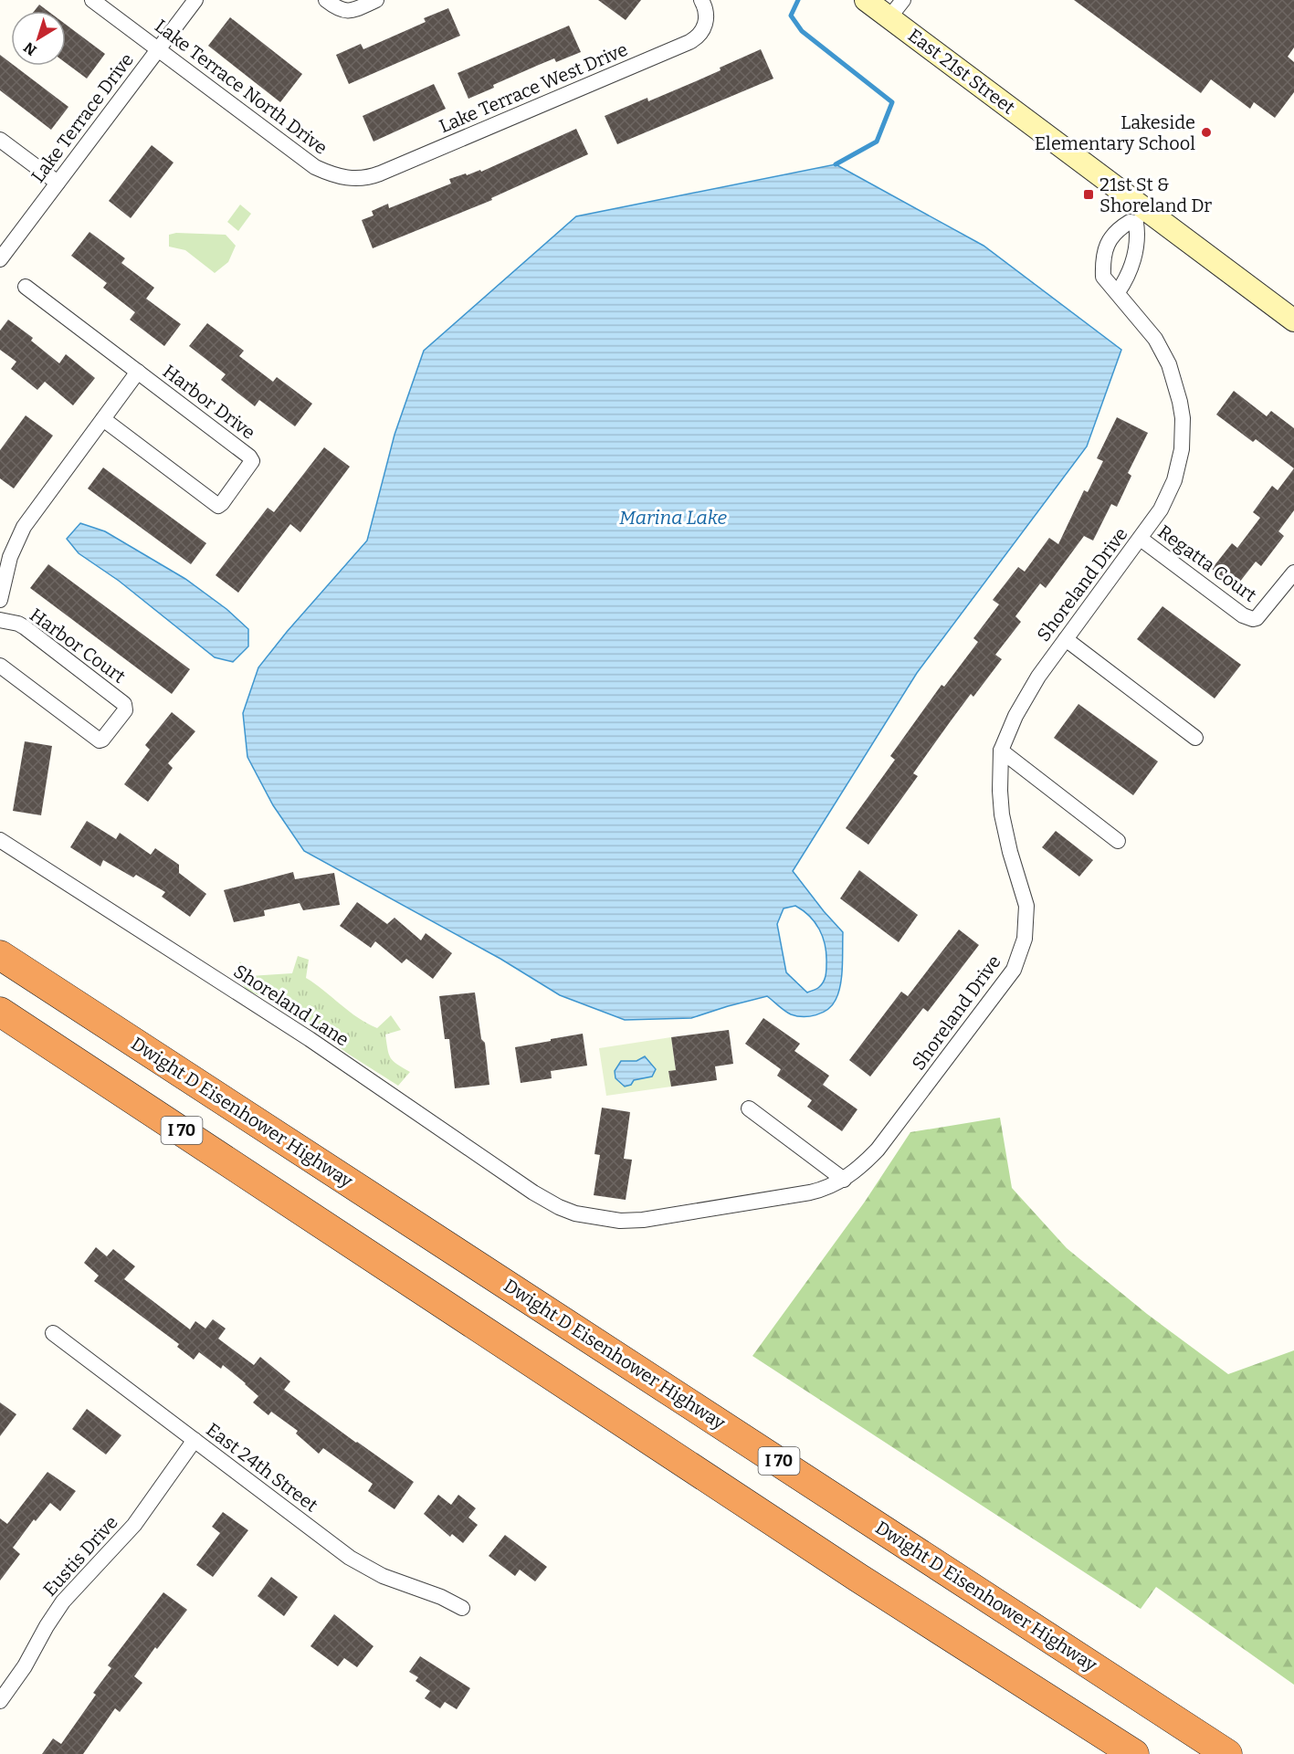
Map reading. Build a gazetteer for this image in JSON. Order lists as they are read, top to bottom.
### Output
{
  "streets": {
    "highway": ["Dwight D Eisenhower Highway", "I 70"],
    "main road": ["East 21st Street"],
    "street": [
      "Lake Terrace North Drive",
      "Lake Terrace West Drive",
      "Lake Terrace Drive",
      "Harbor Drive",
      "Regatta Court",
      "Shoreland Drive",
      "Harbor Court",
      "Shoreland Lane",
      "East 24th Street",
      "Eustis Drive"
    ]
  },
  "crossings": [
    ["East 21st Street", "Shoreland Drive"],
    ["Lake Terrace North Drive", "Lake Terrace West Drive"],
    ["Lake Terrace North Drive", "Lake Terrace Drive"],
    ["Regatta Court", "Shoreland Drive"],
    ["Shoreland Drive", "Shoreland Lane"],
    ["East 24th Street", "Eustis Drive"]
  ],
  "water": ["Marina Lake"],
  "places": {
    "other": ["Lakeside Elementary School"],
    "transit": ["21st St & Shoreland Dr"]
  },
  "north": "bottom left"
}
